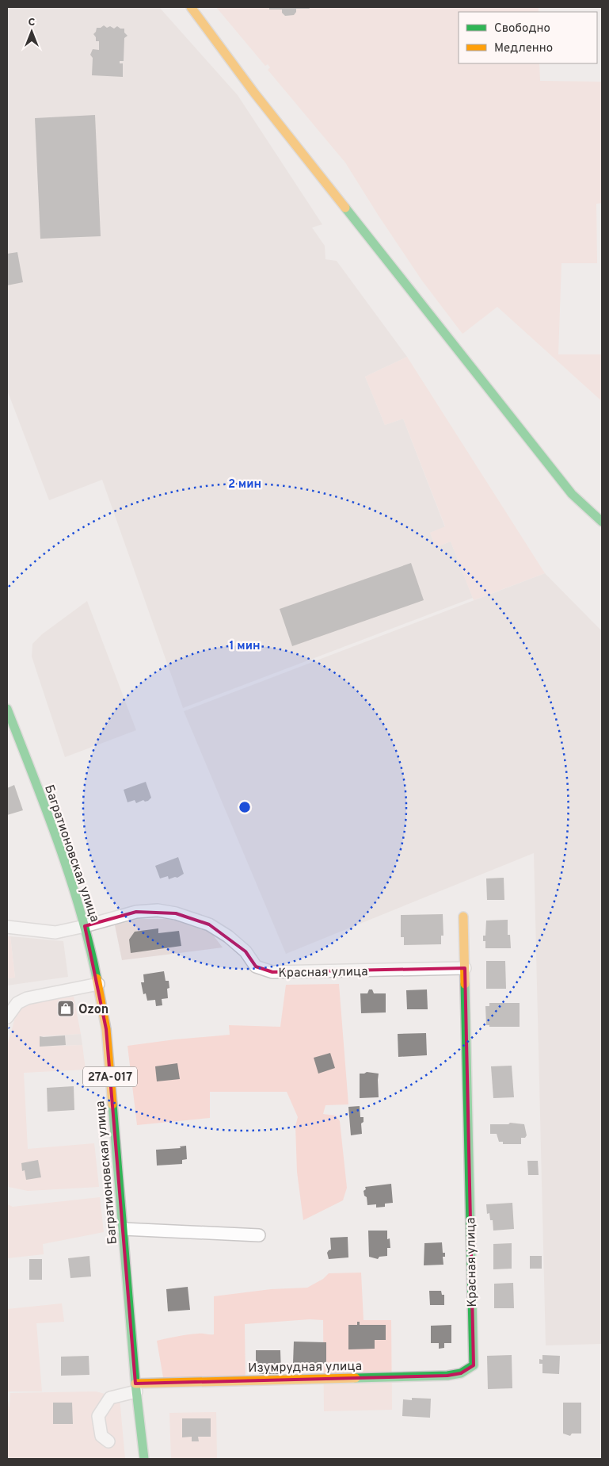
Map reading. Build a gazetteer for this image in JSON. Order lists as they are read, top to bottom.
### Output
{
  "streets": {
    "street": [
      "Багратионовская улица",
      "Красная улица",
      "27А-017",
      "Изумрудная улица"
    ]
  },
  "crossings": [
    ["Багратионовская улица", "Красная улица"],
    ["Багратионовская улица", "Изумрудная улица"],
    ["Красная улица", "Изумрудная улица"]
  ],
  "places": {
    "shop": ["Ozon"]
  },
  "legend": ["Свободно", "Медленно"],
  "north": "top",
  "rings": ["2 мин", "1 мин"]
}
